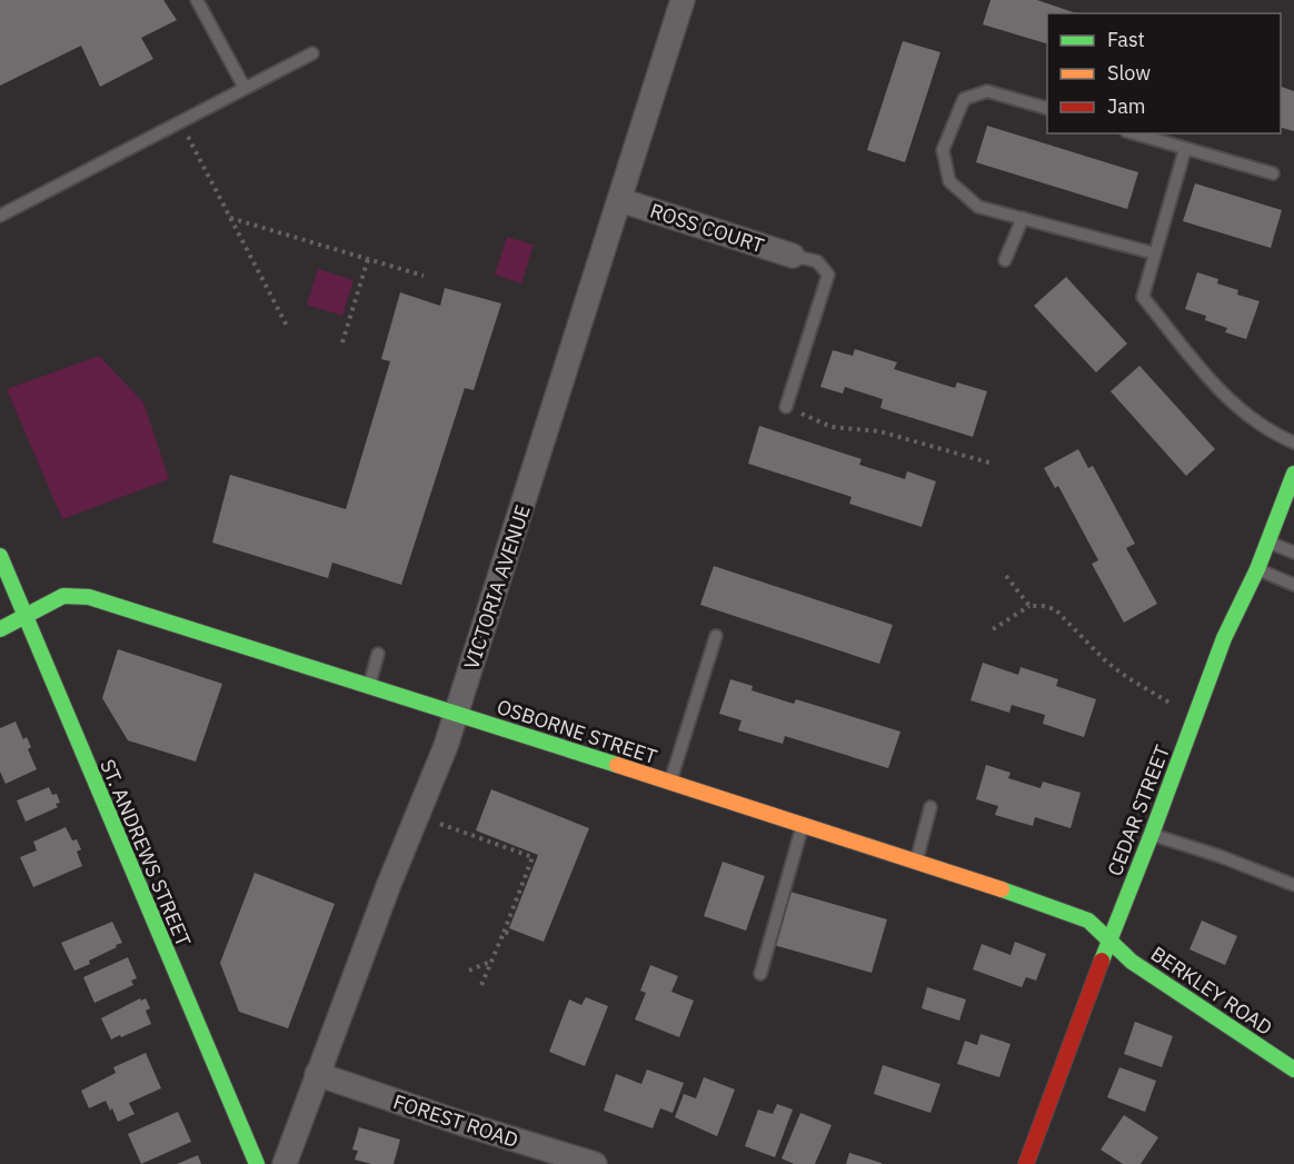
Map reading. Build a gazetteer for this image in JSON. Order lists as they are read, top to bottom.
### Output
{
  "streets": {
    "street": [
      "ROSS COURT",
      "VICTORIA AVENUE",
      "OSBORNE STREET",
      "CEDAR STREET",
      "ST. ANDREWS STREET",
      "BERKLEY ROAD",
      "FOREST ROAD"
    ]
  },
  "crossings": [
    ["ROSS COURT", "VICTORIA AVENUE"],
    ["VICTORIA AVENUE", "OSBORNE STREET"],
    ["VICTORIA AVENUE", "FOREST ROAD"],
    ["OSBORNE STREET", "CEDAR STREET"],
    ["OSBORNE STREET", "ST. ANDREWS STREET"],
    ["OSBORNE STREET", "BERKLEY ROAD"],
    ["CEDAR STREET", "BERKLEY ROAD"]
  ],
  "legend": ["Fast", "Slow", "Jam"]
}
